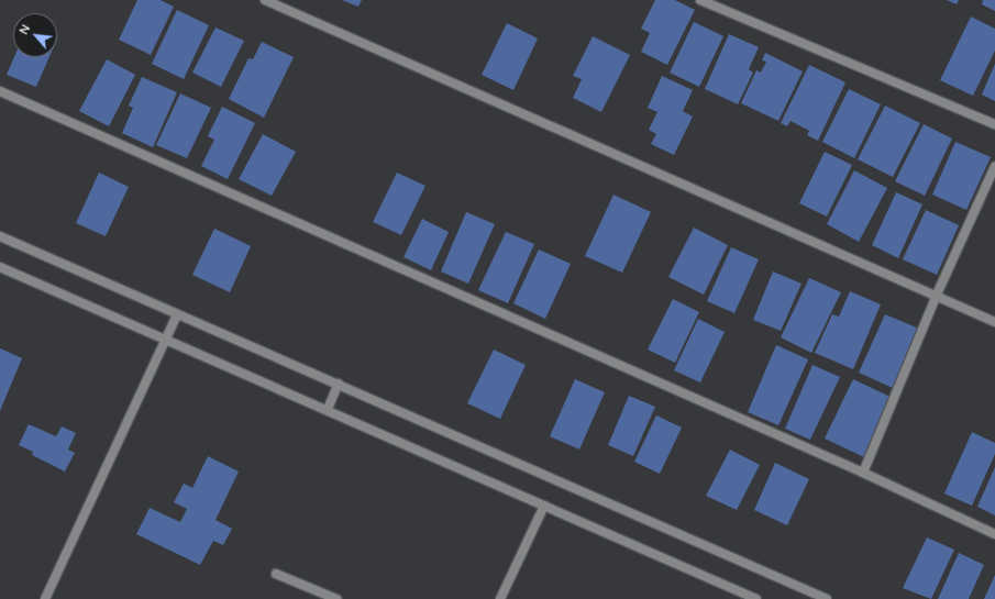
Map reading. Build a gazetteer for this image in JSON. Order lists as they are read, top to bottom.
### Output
{
  "north": "top left"
}
